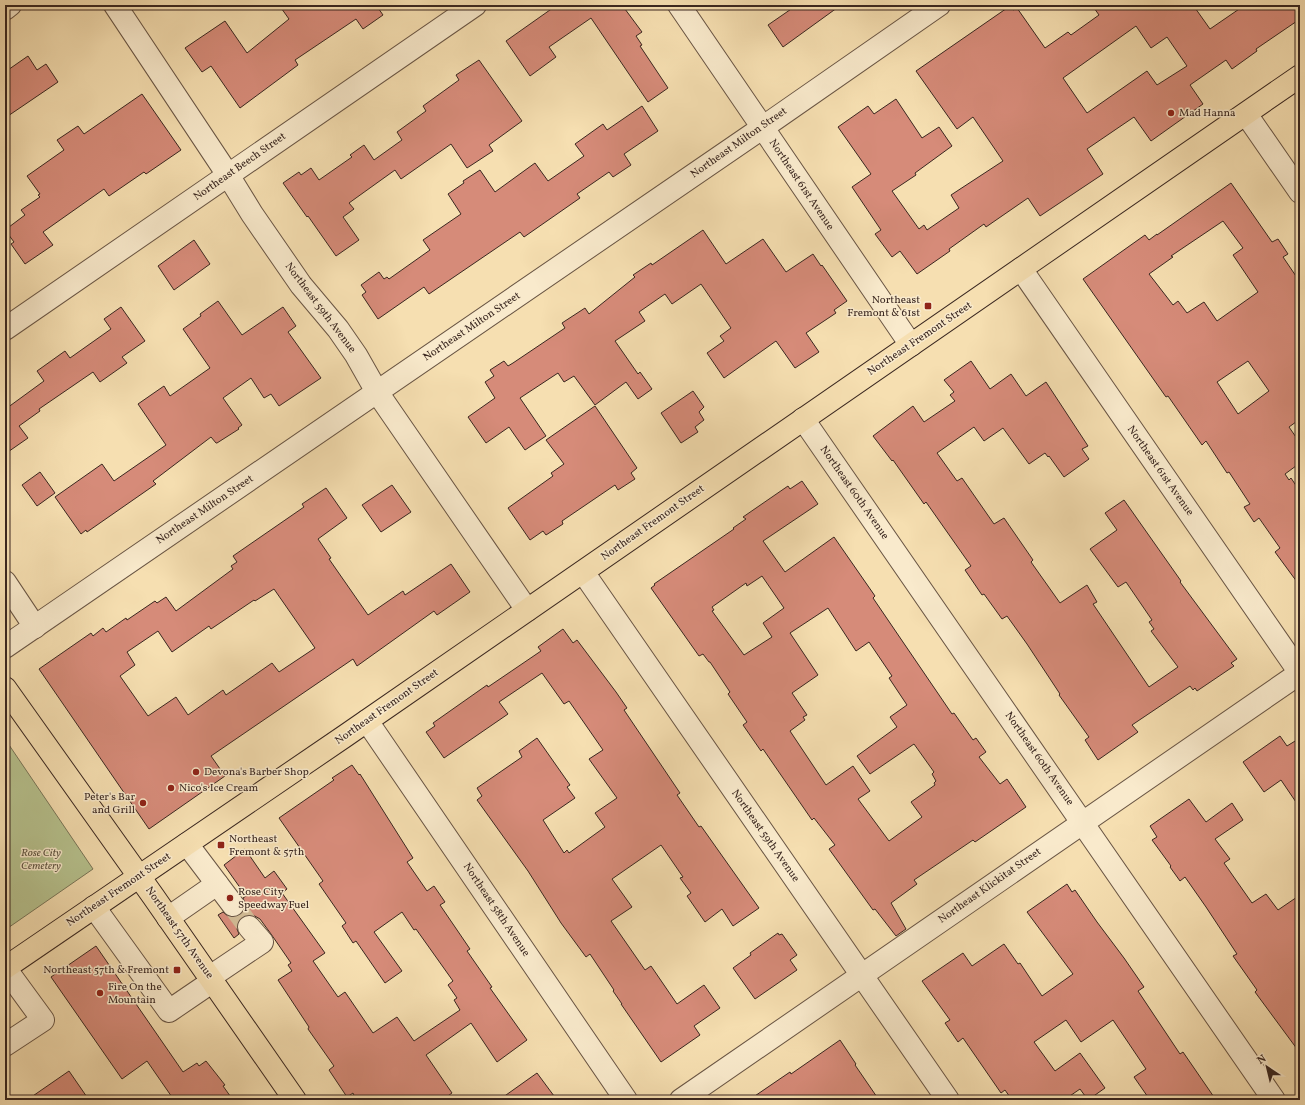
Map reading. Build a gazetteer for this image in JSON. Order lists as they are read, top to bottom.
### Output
{
  "streets": {
    "main road": ["Northeast Fremont Street", "Northeast 57th Avenue"],
    "street": [
      "Northeast Milton Street",
      "Northeast Beech Street",
      "Northeast 61st Avenue",
      "Northeast 59th Avenue",
      "Northeast 60th Avenue",
      "Northeast Klickitat Street",
      "Northeast 58th Avenue"
    ]
  },
  "crossings": [
    ["Northeast Milton Street", "Northeast 61st Avenue"],
    ["Northeast Milton Street", "Northeast 59th Avenue"],
    ["Northeast Beech Street", "Northeast 59th Avenue"],
    ["Northeast 61st Avenue", "Northeast Fremont Street"],
    ["Northeast 61st Avenue", "Northeast Klickitat Street"],
    ["Northeast 59th Avenue", "Northeast Fremont Street"],
    ["Northeast 59th Avenue", "Northeast Klickitat Street"],
    ["Northeast Fremont Street", "Northeast 60th Avenue"],
    ["Northeast Fremont Street", "Northeast 58th Avenue"],
    ["Northeast Fremont Street", "Northeast 57th Avenue"],
    ["Northeast 60th Avenue", "Northeast Klickitat Street"]
  ],
  "parks": ["Rose City Cemetery"],
  "places": {
    "other": [
      "Mad Hanna",
      "Devona's Barber Shop",
      "Nico's Ice Cream",
      "Peter's Bar and Grill",
      "Rose City Speedway Fuel",
      "Fire On the Mountain"
    ],
    "transit": ["Northeast Fremont & 61st", "Northeast Fremont & 57th", "Northeast 57th & Fremont"]
  },
  "north": "top left"
}
